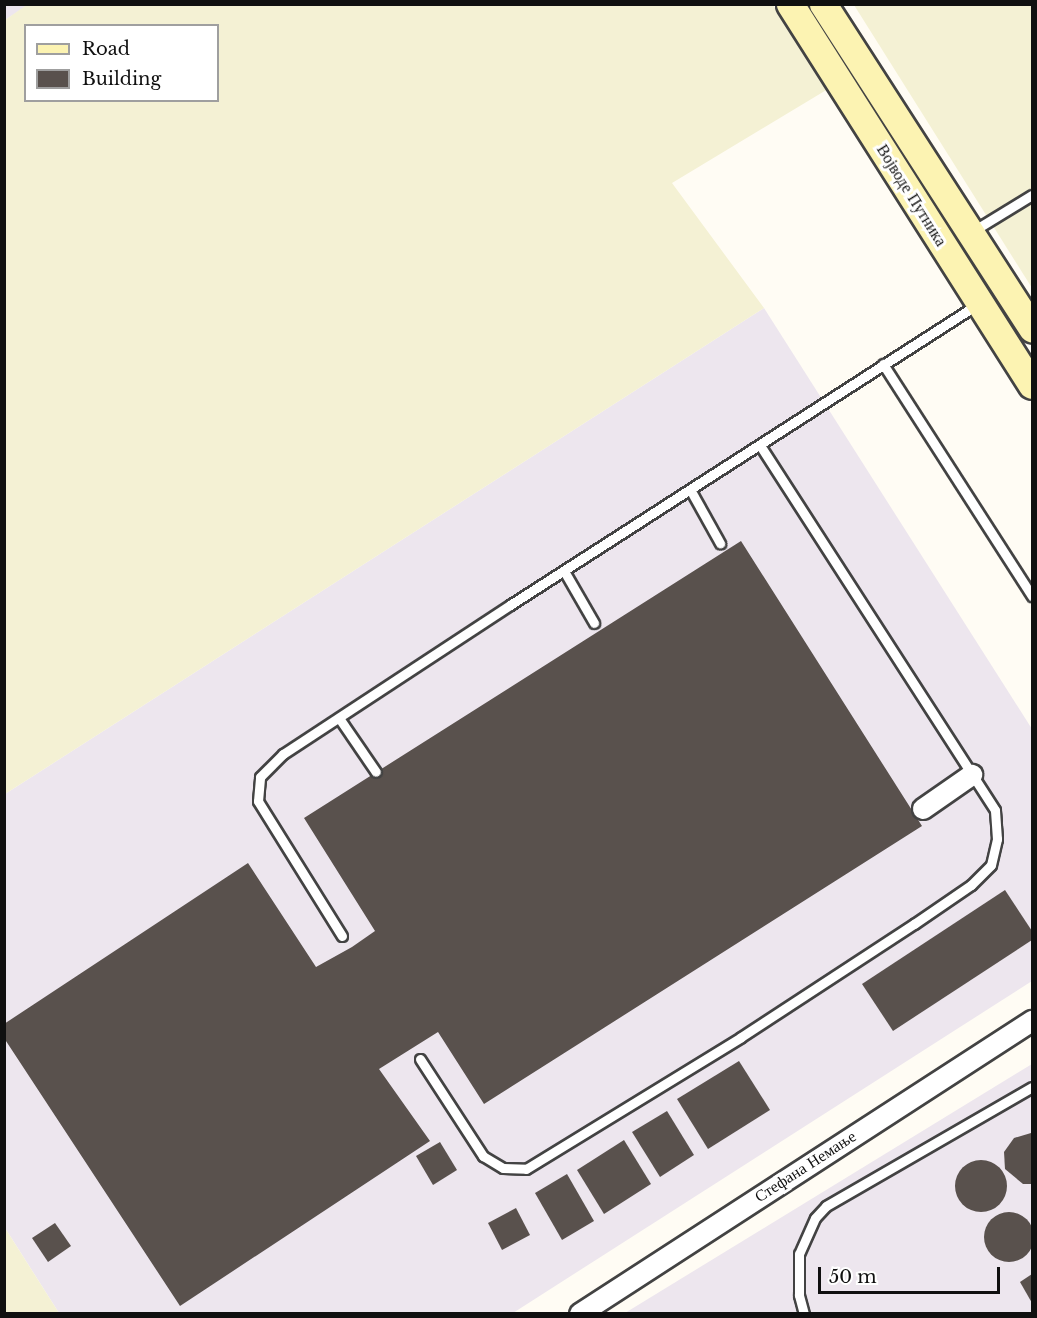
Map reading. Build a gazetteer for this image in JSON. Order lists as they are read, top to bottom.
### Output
{
  "streets": {
    "main road": ["Војводе Путника"],
    "street": ["Стефана Немање"]
  },
  "legend": ["Road", "Building"],
  "scale_bar": "50 m"
}
